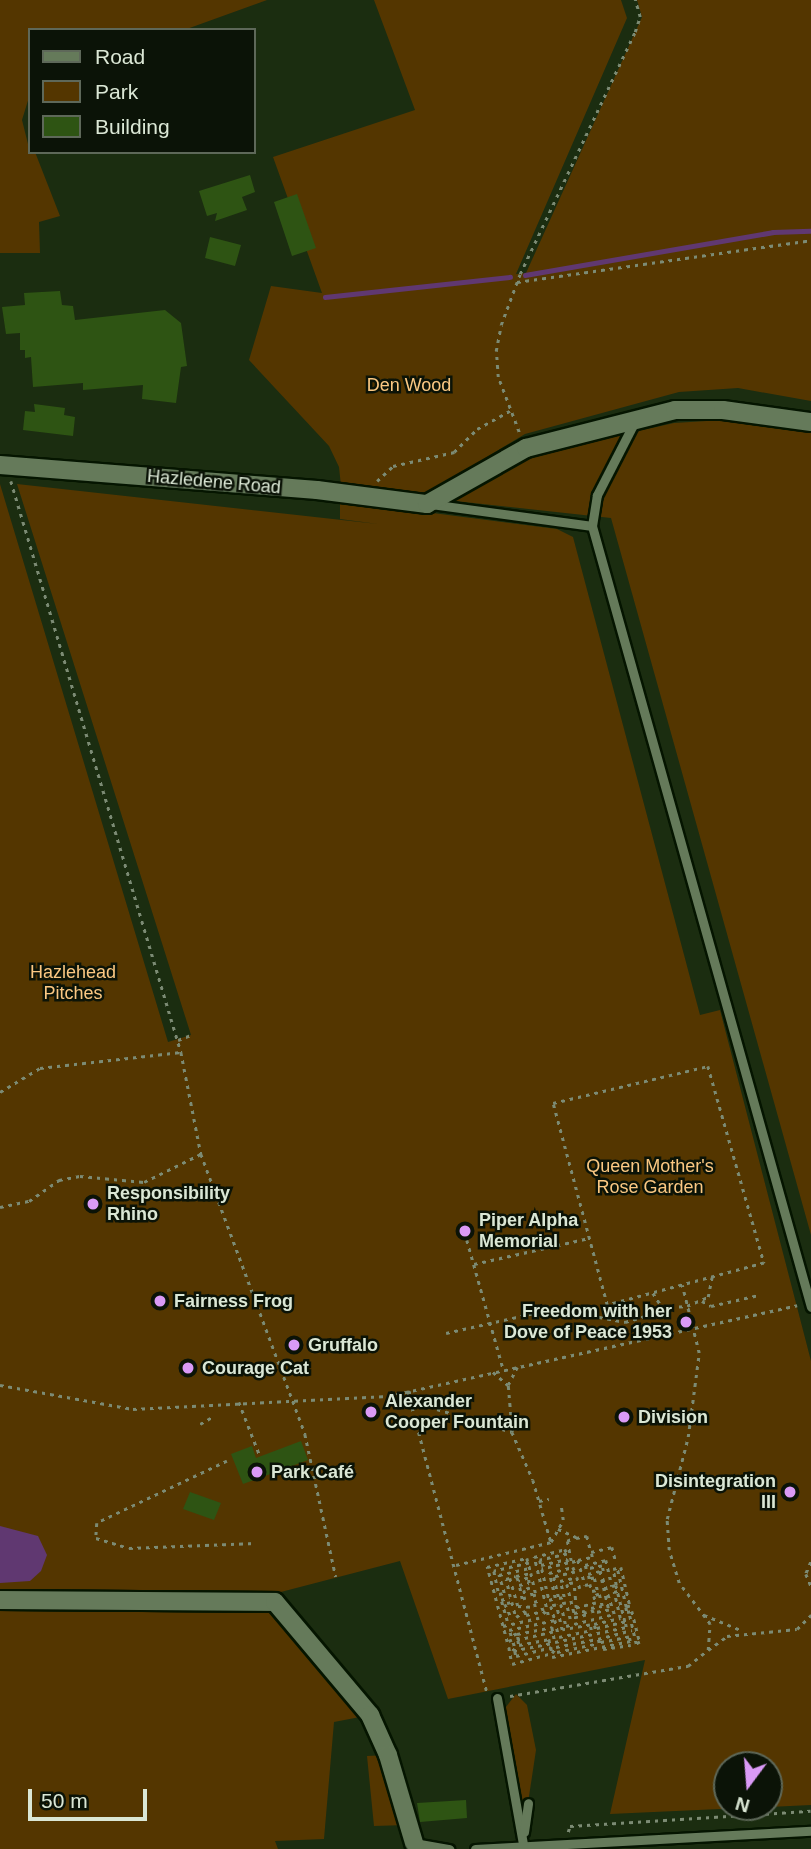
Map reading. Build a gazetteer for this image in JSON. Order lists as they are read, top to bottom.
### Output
{
  "streets": {
    "street": ["Hazledene Road"]
  },
  "parks": ["Den Wood", "Hazlehead Pitches", "Queen Mother's Rose Garden"],
  "places": [
    "Responsibility Rhino",
    "Piper Alpha Memorial",
    "Fairness Frog",
    "Freedom with her Dove of Peace 1953",
    "Gruffalo",
    "Courage Cat",
    "Alexander Cooper Fountain",
    "Division",
    "Park Café",
    "Disintegration III"
  ],
  "legend": ["Road", "Park", "Building"],
  "scale_bar": "50 m",
  "north": "bottom"
}
